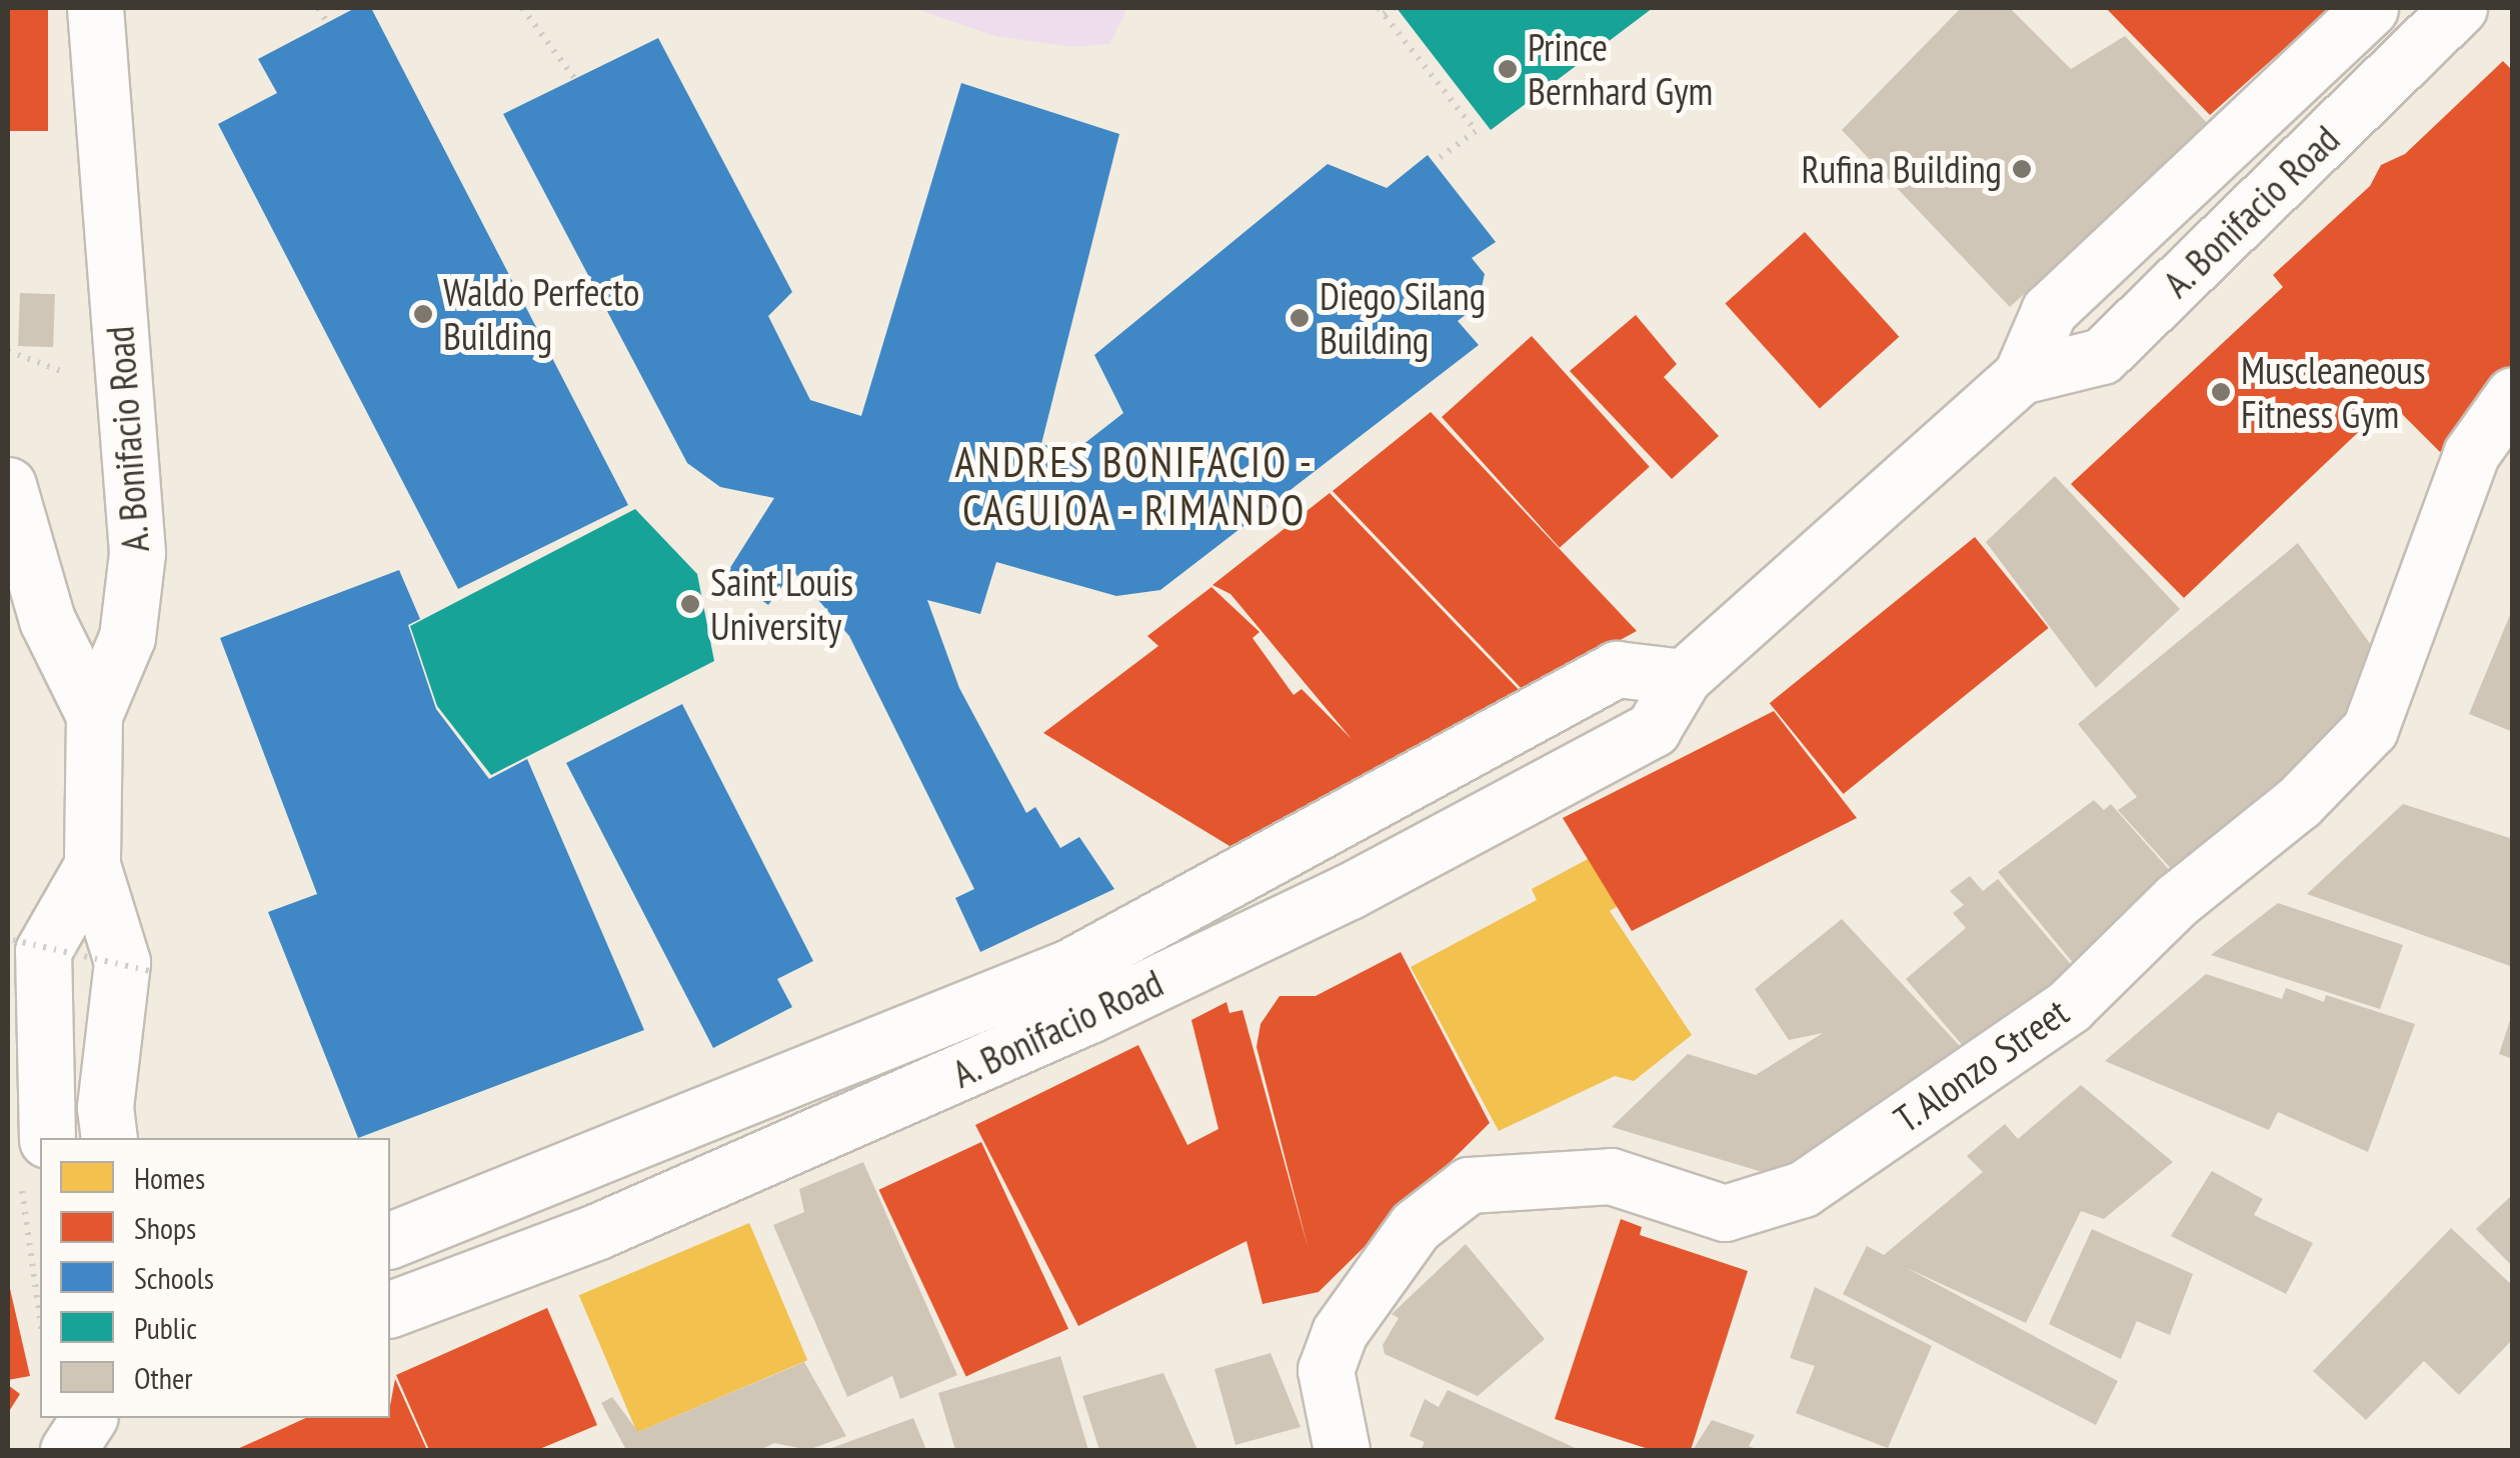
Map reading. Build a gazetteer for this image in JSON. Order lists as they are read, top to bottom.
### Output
{
  "streets": {
    "main road": ["A. Bonifacio Road", "T. Alonzo Street"]
  },
  "districts": ["ANDRES BONIFACIO - CAGUIOA - RIMANDO"],
  "places": [
    "Prince Bernhard Gym",
    "Rufina Building",
    "Waldo Perfecto Building",
    "Diego Silang Building",
    "Muscleaneous Fitness Gym",
    "Saint Louis University"
  ],
  "legend": [
    "Homes",
    "Shops",
    "Schools",
    "Public",
    "Other"
  ]
}
